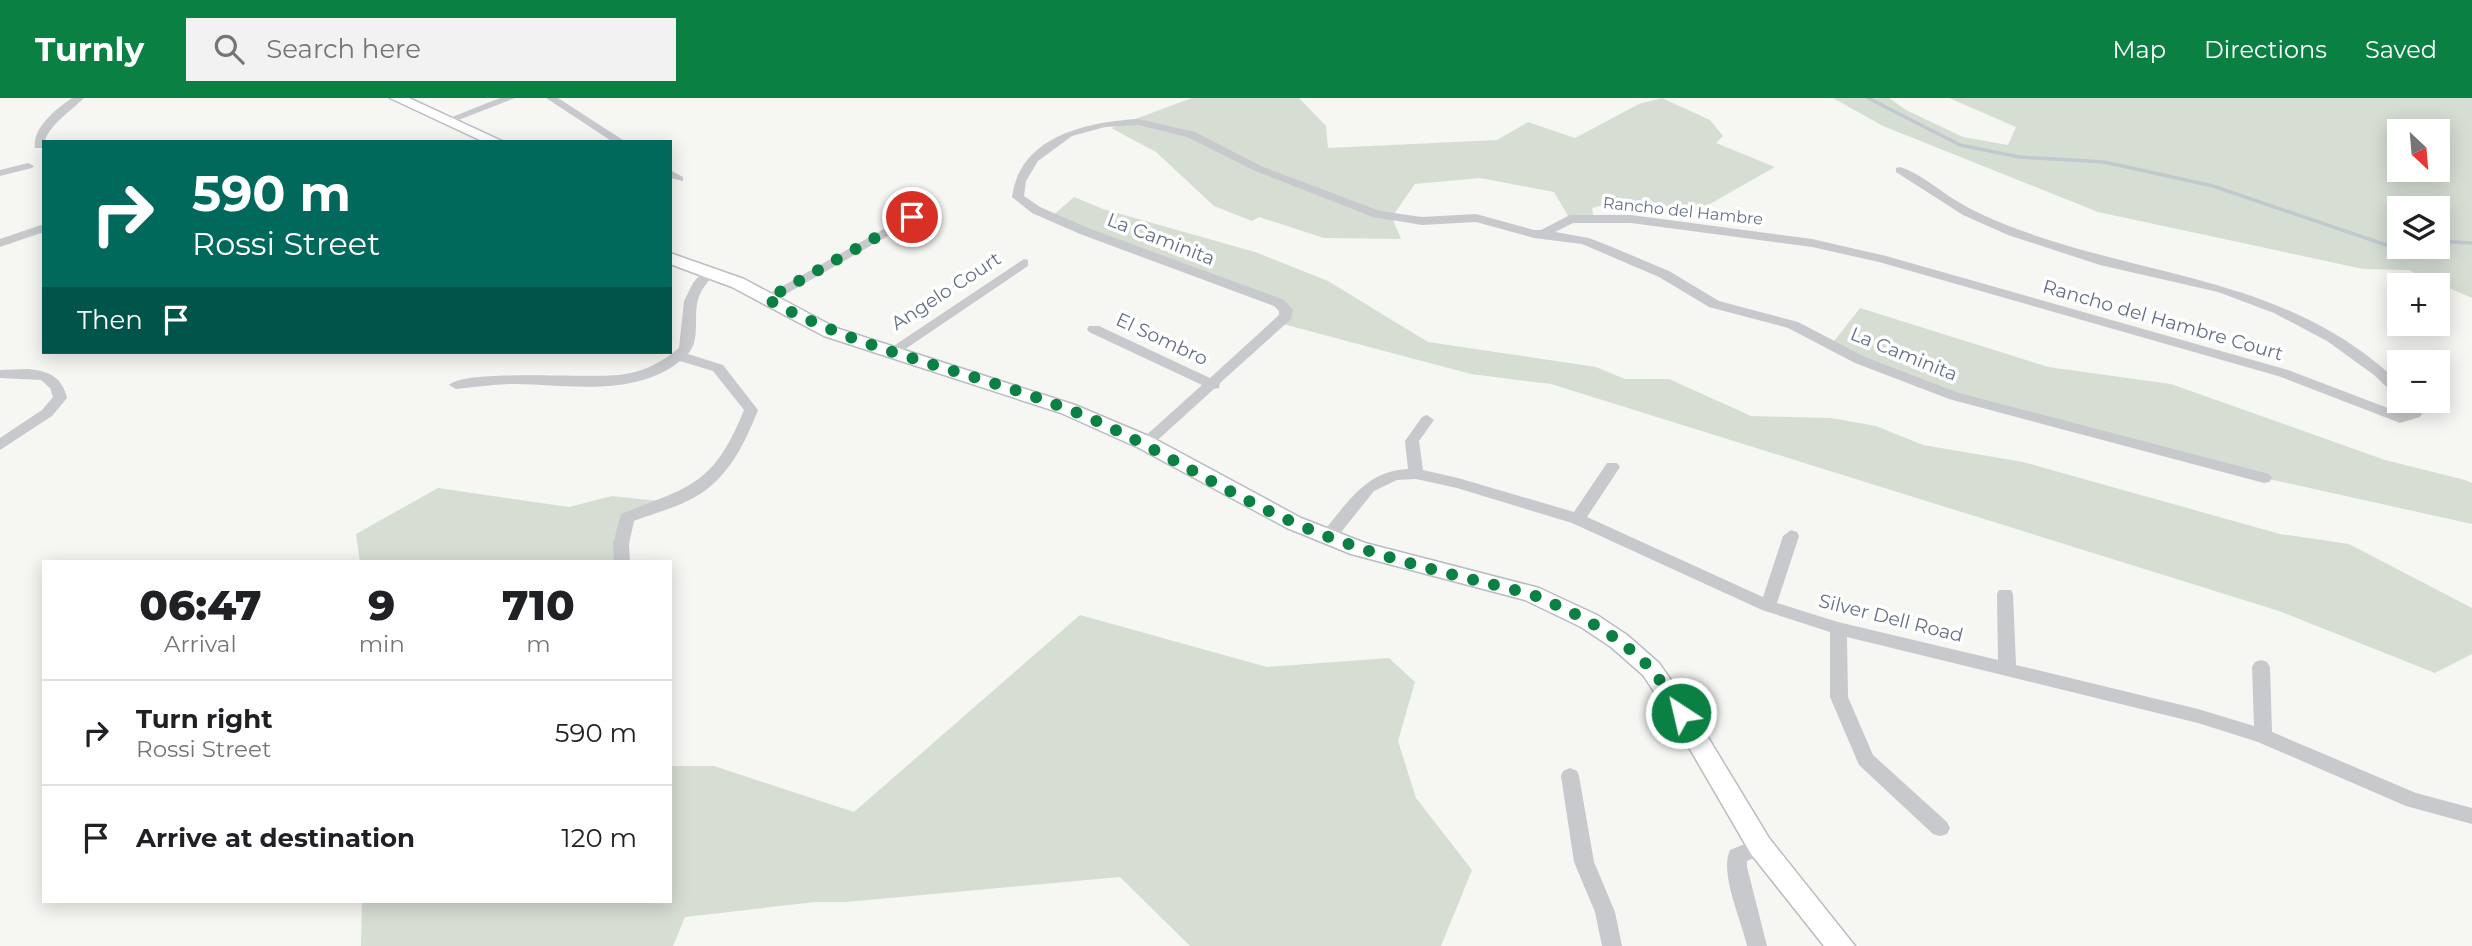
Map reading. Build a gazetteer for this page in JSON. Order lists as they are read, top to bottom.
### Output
{
  "streets": {
    "street": [
      "Rancho del Hambre",
      "La Caminita",
      "Angelo Court",
      "Rancho del Hambre Court",
      "El Sombro",
      "Silver Dell Road"
    ]
  },
  "crossings": [
    ["Rancho del Hambre", "La Caminita"],
    ["Rancho del Hambre", "Rancho del Hambre Court"],
    ["La Caminita", "El Sombro"]
  ],
  "north": "bottom right",
  "page": {
    "header": "Turnly",
    "search": "Search here",
    "nav": ["Map", "Directions", "Saved"],
    "map_buttons": ["+", "−"],
    "turn": ["590 m", "Rossi Street"],
    "then": "Then",
    "eta": [
      "06:47",
      "Arrival",
      "9",
      "min",
      "710",
      "m"
    ],
    "list": [
      {
        "name": "Turn right",
        "note": "Rossi Street",
        "value": "590 m"
      },
      {
        "name": "Arrive at destination",
        "value": "120 m"
      }
    ]
  }
}
